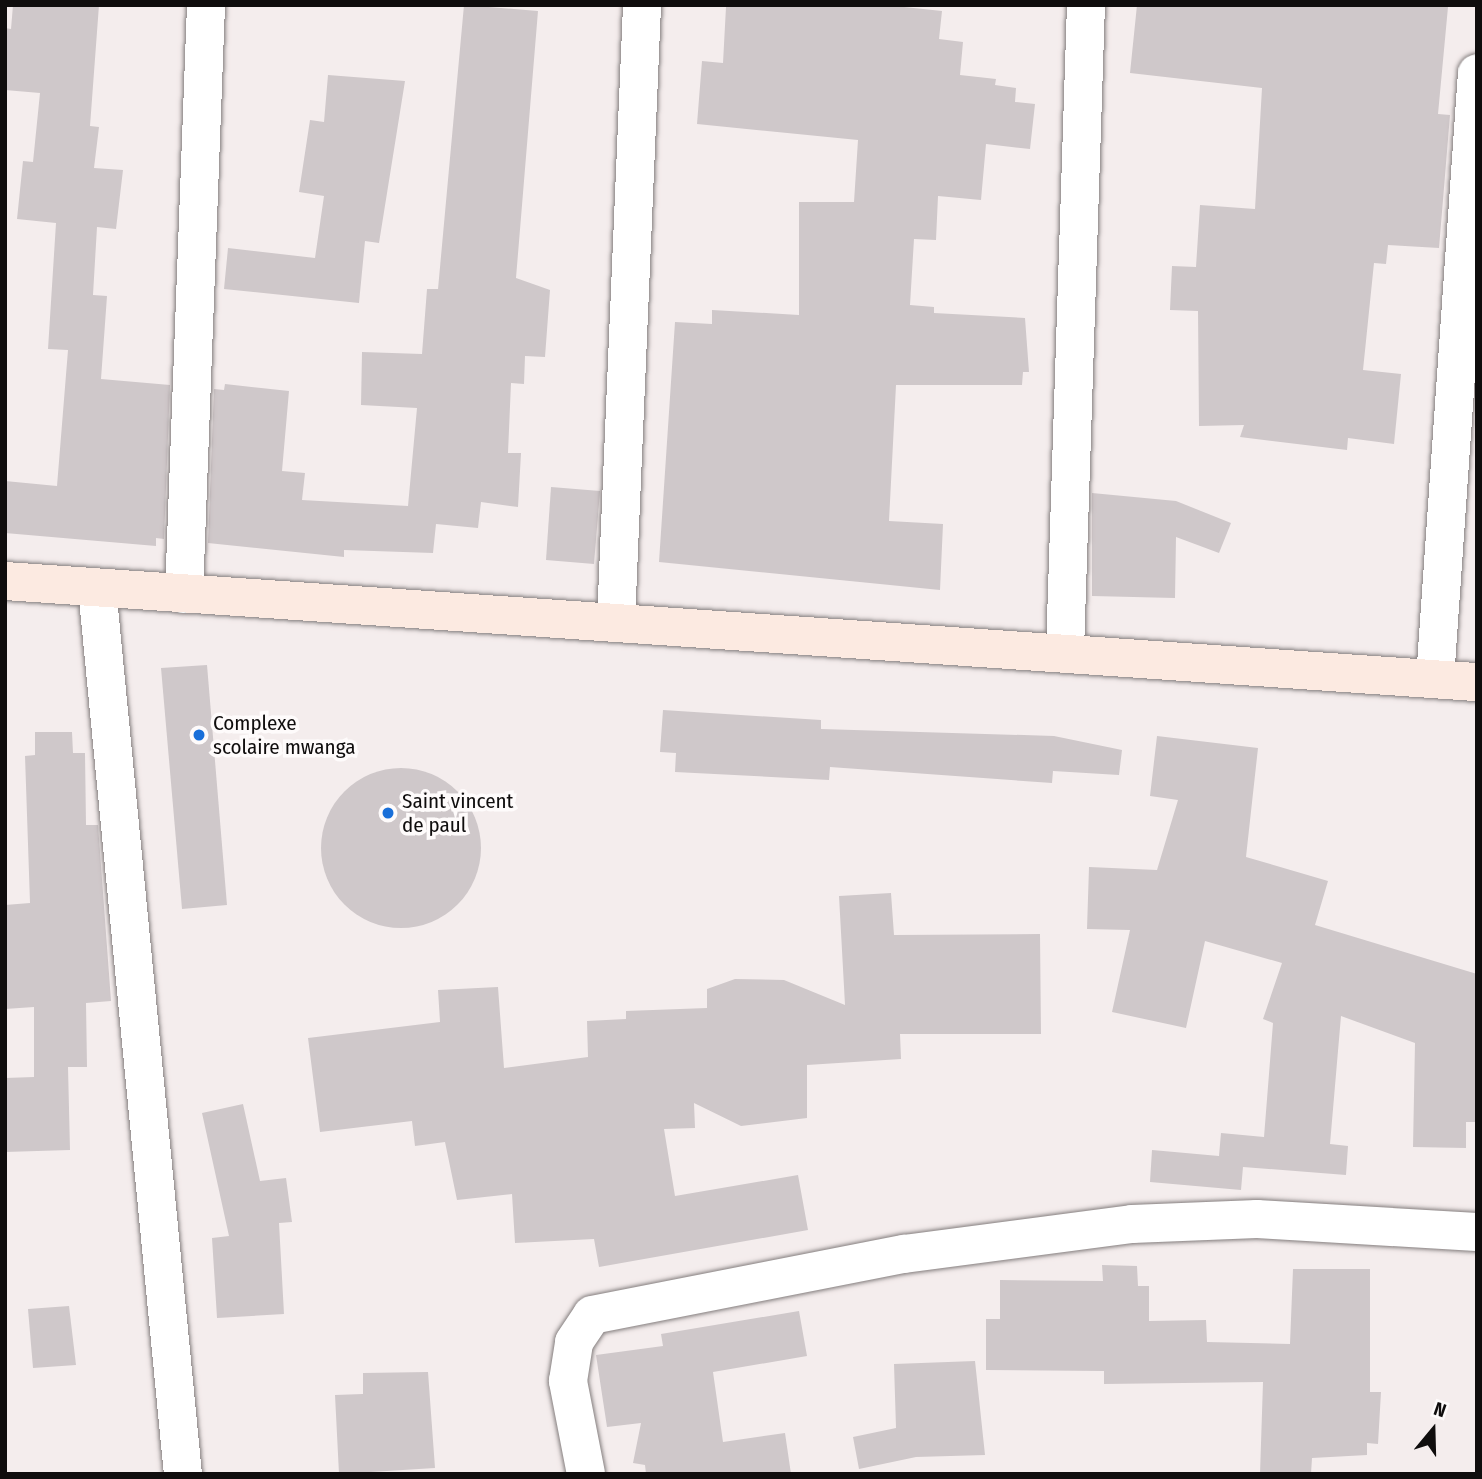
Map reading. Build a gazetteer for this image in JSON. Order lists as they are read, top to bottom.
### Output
{
  "places": ["Complexe scolaire mwanga", "Saint vincent de paul"],
  "north": "top"
}
